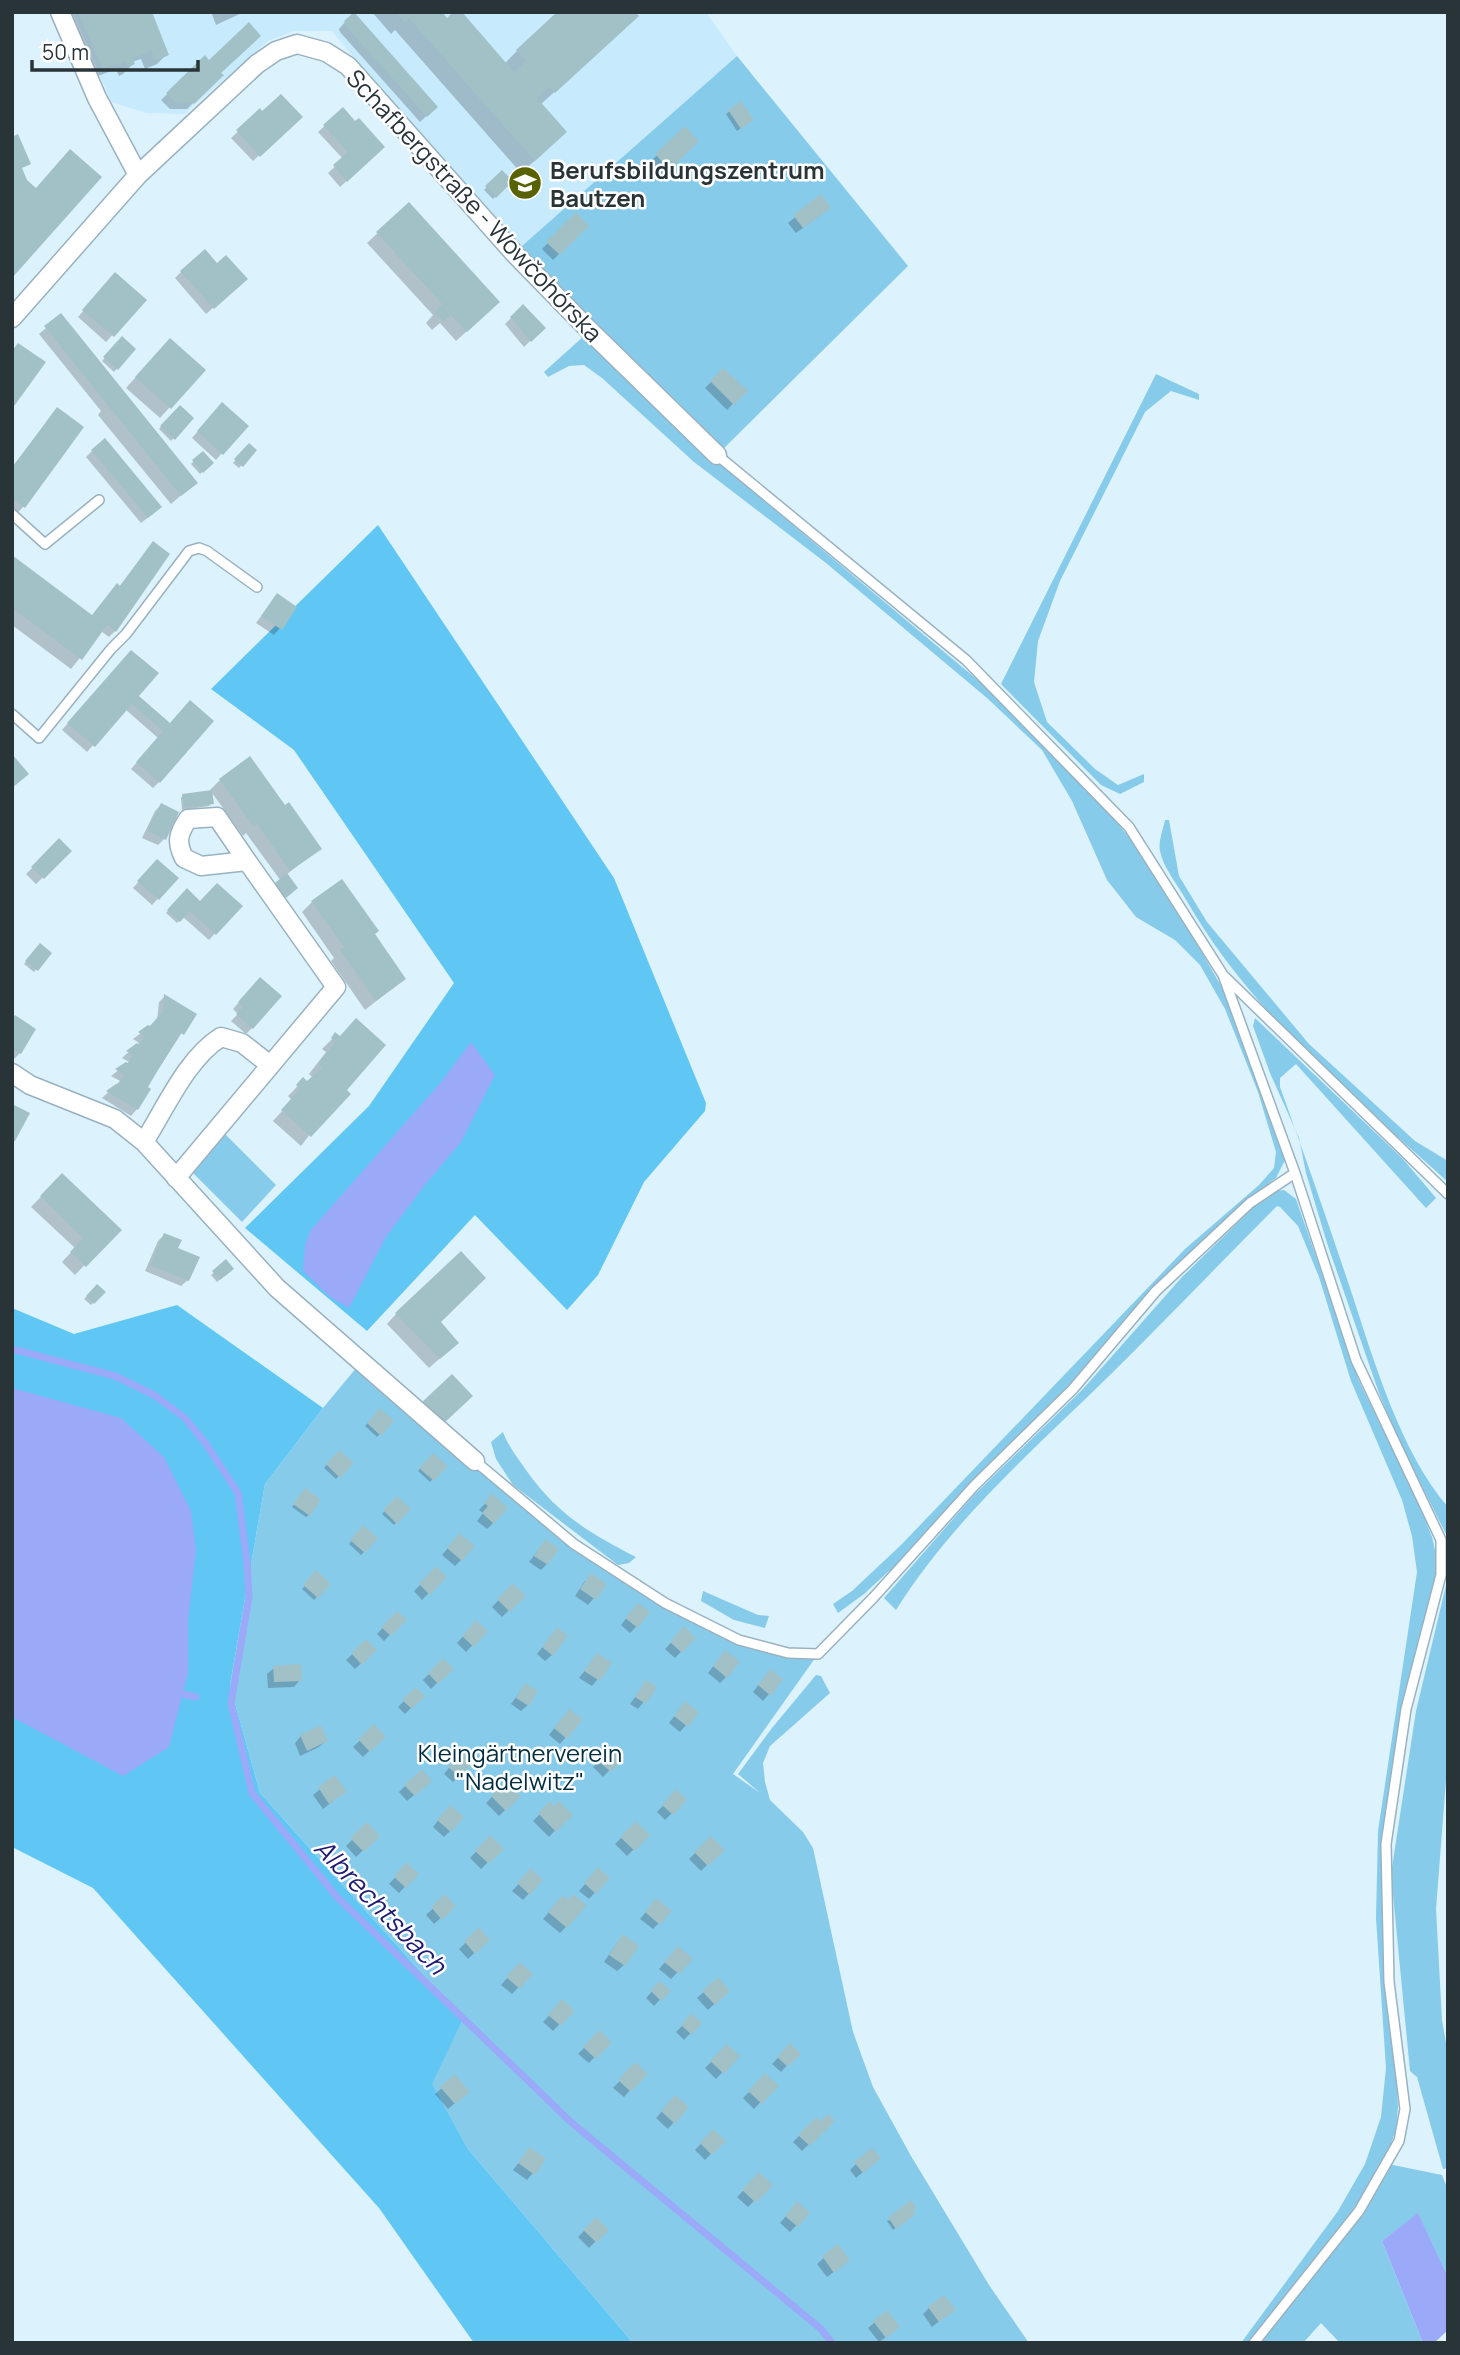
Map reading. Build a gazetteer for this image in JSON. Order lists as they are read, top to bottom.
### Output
{
  "streets": {
    "street": ["Schafbergstraße - Wowčohórska"]
  },
  "water": ["Albrechtsbach"],
  "parks": ["Kleingärtnerverein \"Nadelwitz\""],
  "places": {
    "school or university": ["Berufsbildungszentrum Bautzen"]
  },
  "scale_bar": "50 m"
}
